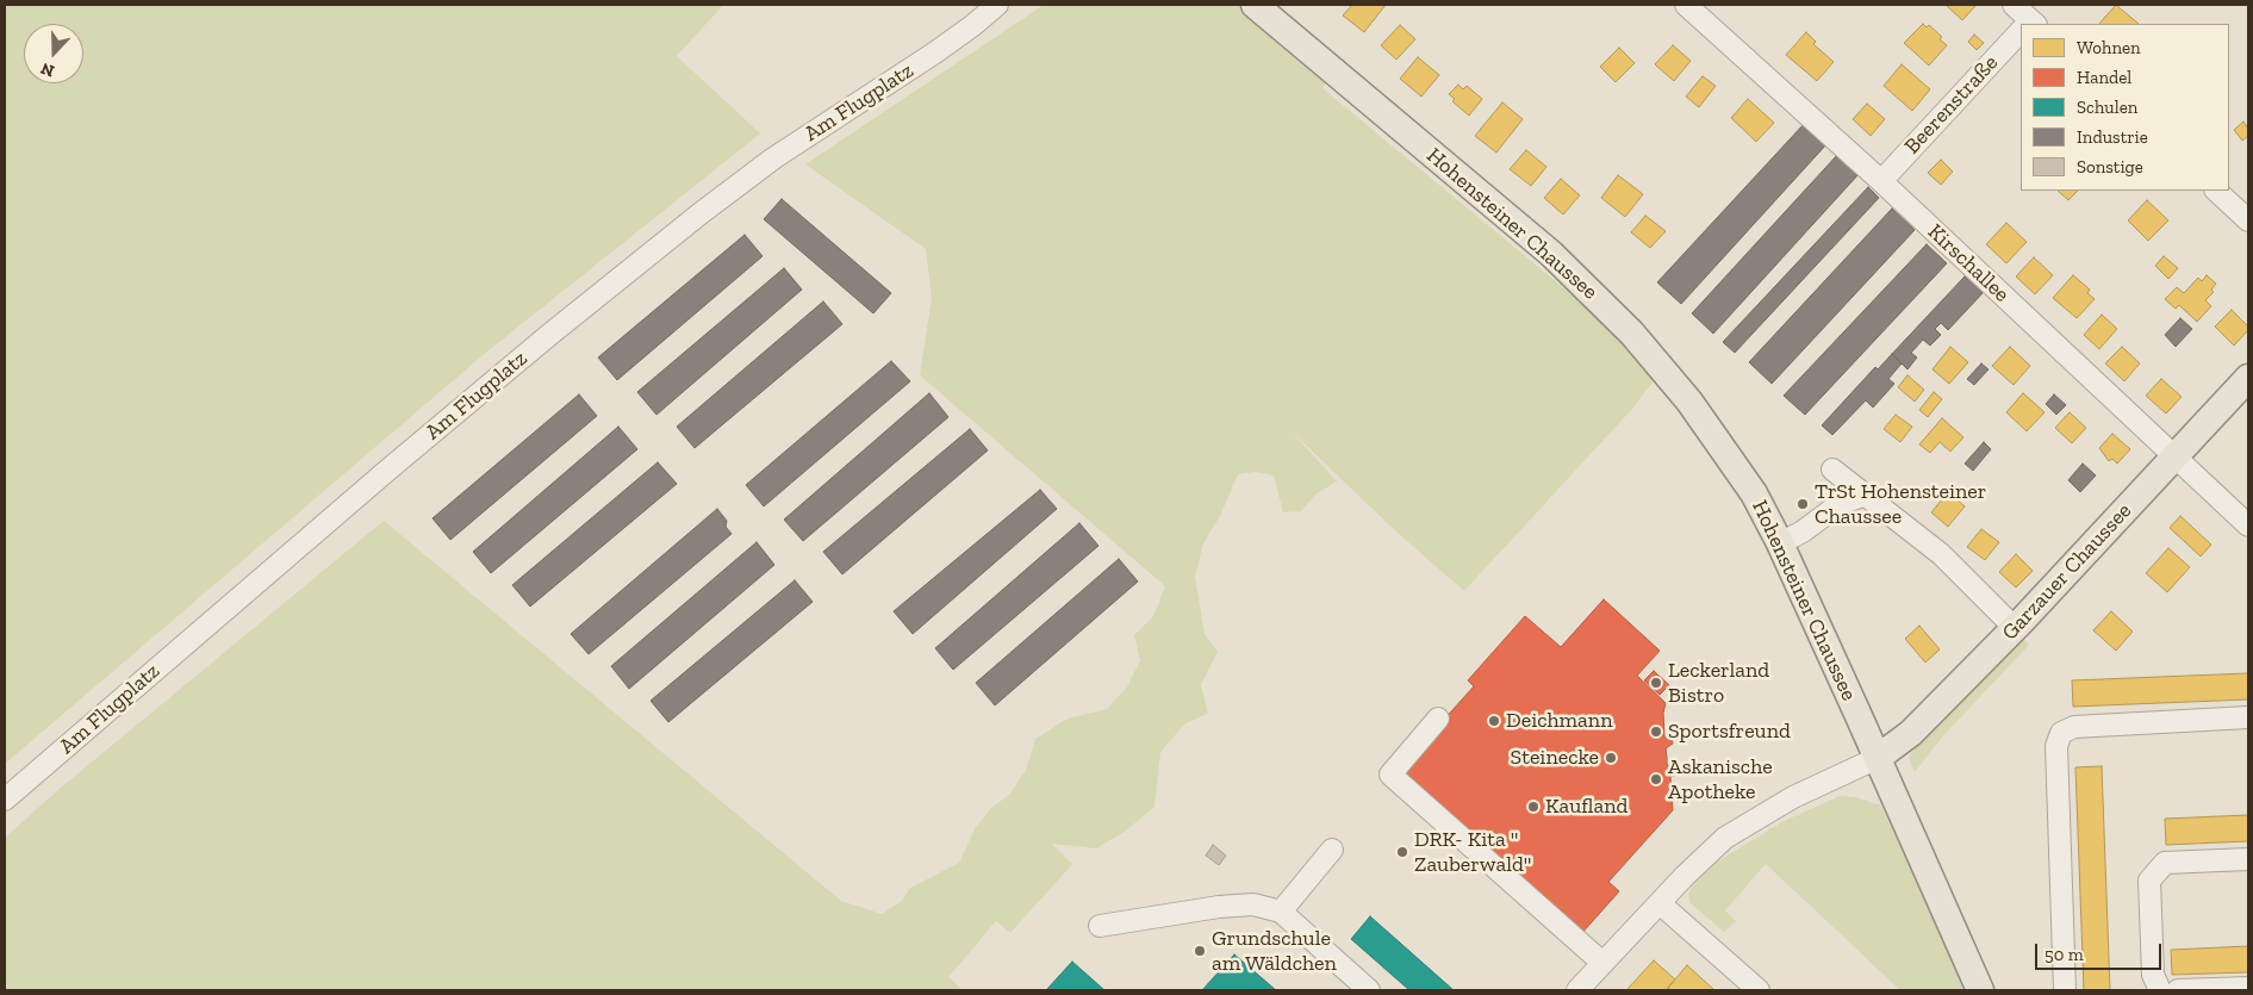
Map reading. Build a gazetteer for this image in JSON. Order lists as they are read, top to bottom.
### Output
{
  "streets": {
    "main road": ["Hohensteiner Chaussee", "Garzauer Chaussee"],
    "street": ["Am Flugplatz", "Beerenstraße", "Kirschallee"]
  },
  "crossings": [
    ["Beerenstraße", "Kirschallee"],
    ["Hohensteiner Chaussee", "Garzauer Chaussee"],
    ["Kirschallee", "Garzauer Chaussee"]
  ],
  "places": [
    "TrSt Hohensteiner Chaussee",
    "Leckerland Bistro",
    "Deichmann",
    "Sportsfreund",
    "Steinecke",
    "Askanische Apotheke",
    "Kaufland",
    "DRK- Kita \" Zauberwald\"",
    "Grundschule am Wäldchen"
  ],
  "legend": [
    "Wohnen",
    "Handel",
    "Schulen",
    "Industrie",
    "Sonstige"
  ],
  "scale_bar": "50 m",
  "north": "bottom"
}
